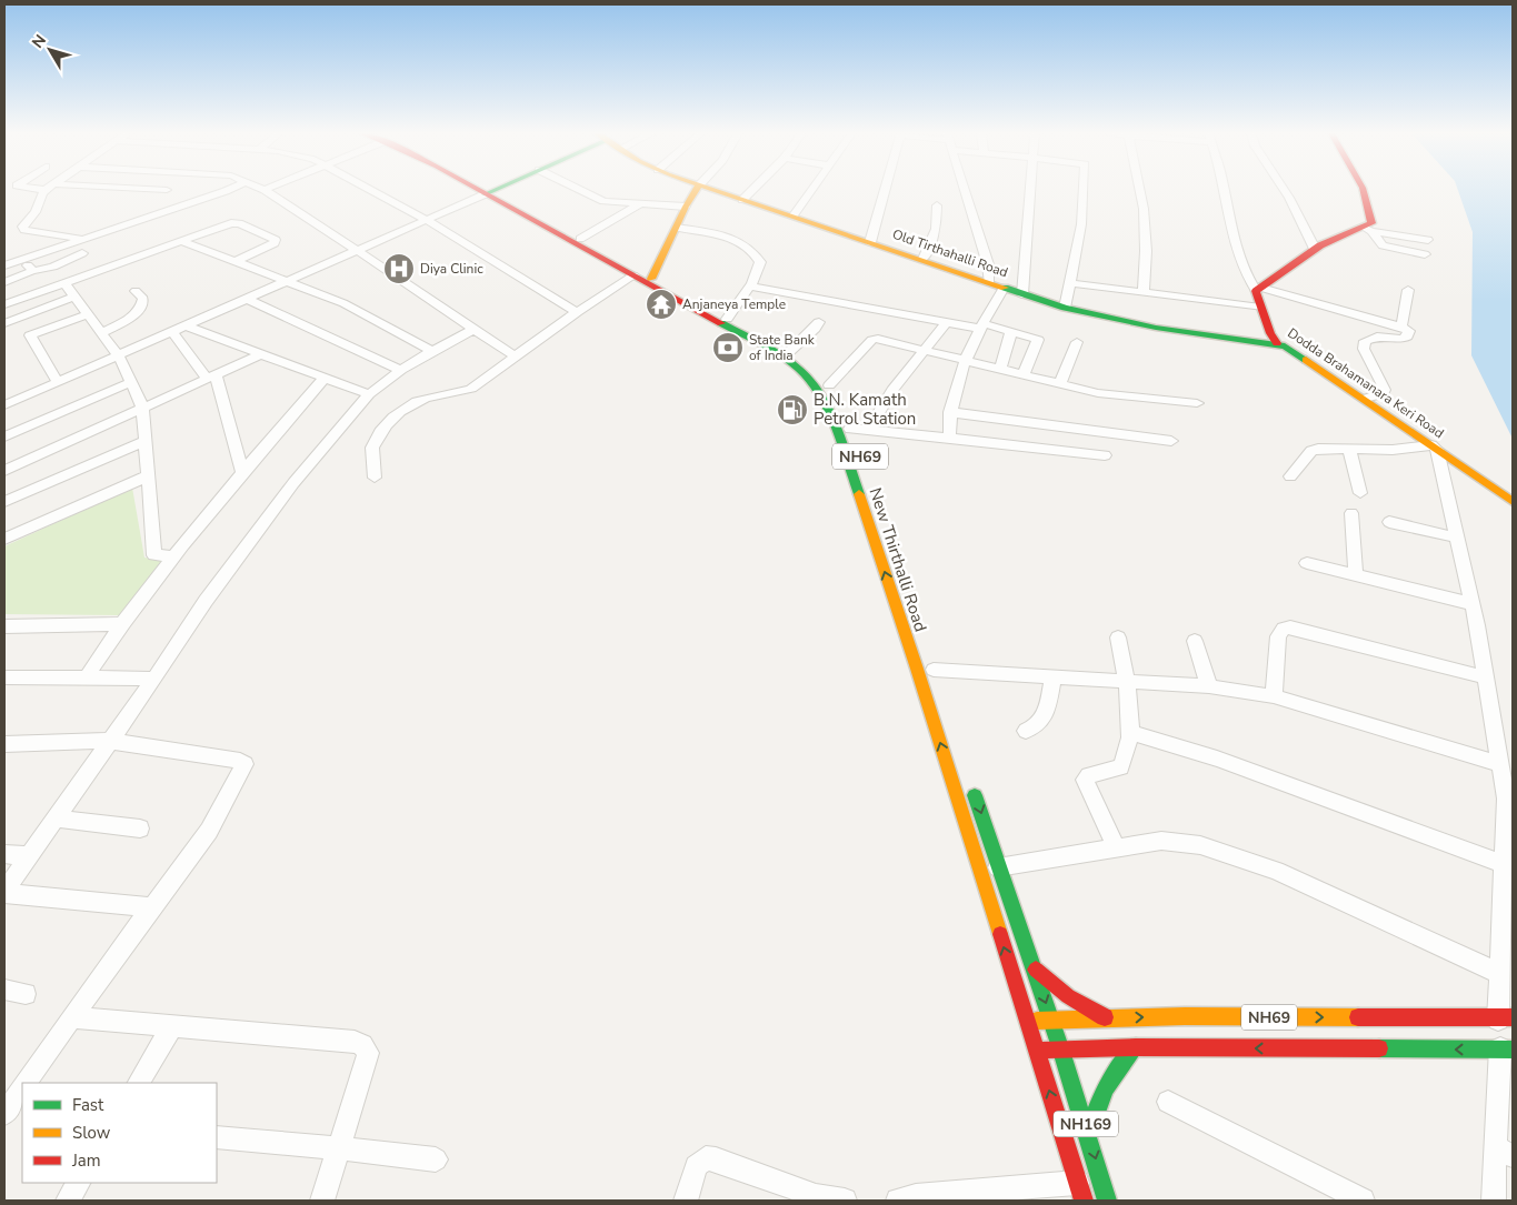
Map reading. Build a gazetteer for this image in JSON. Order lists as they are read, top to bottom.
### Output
{
  "streets": {
    "main road": [
      "Old Tirthahalli Road",
      "Dodda Brahamanara Keri Road",
      "NH69",
      "New Thirthalli Road",
      "NH169"
    ]
  },
  "crossings": [
    ["Old Tirthahalli Road", "Dodda Brahamanara Keri Road"],
    ["NH69", "New Thirthalli Road"],
    ["NH69", "NH169"]
  ],
  "places": {
    "hospital": ["Diya Clinic"],
    "temple": ["Anjaneya Temple"],
    "bank": ["State Bank of India"],
    "fuel station": ["B.N. Kamath Petrol Station"]
  },
  "legend": ["Fast", "Slow", "Jam"],
  "north": "top left"
}
